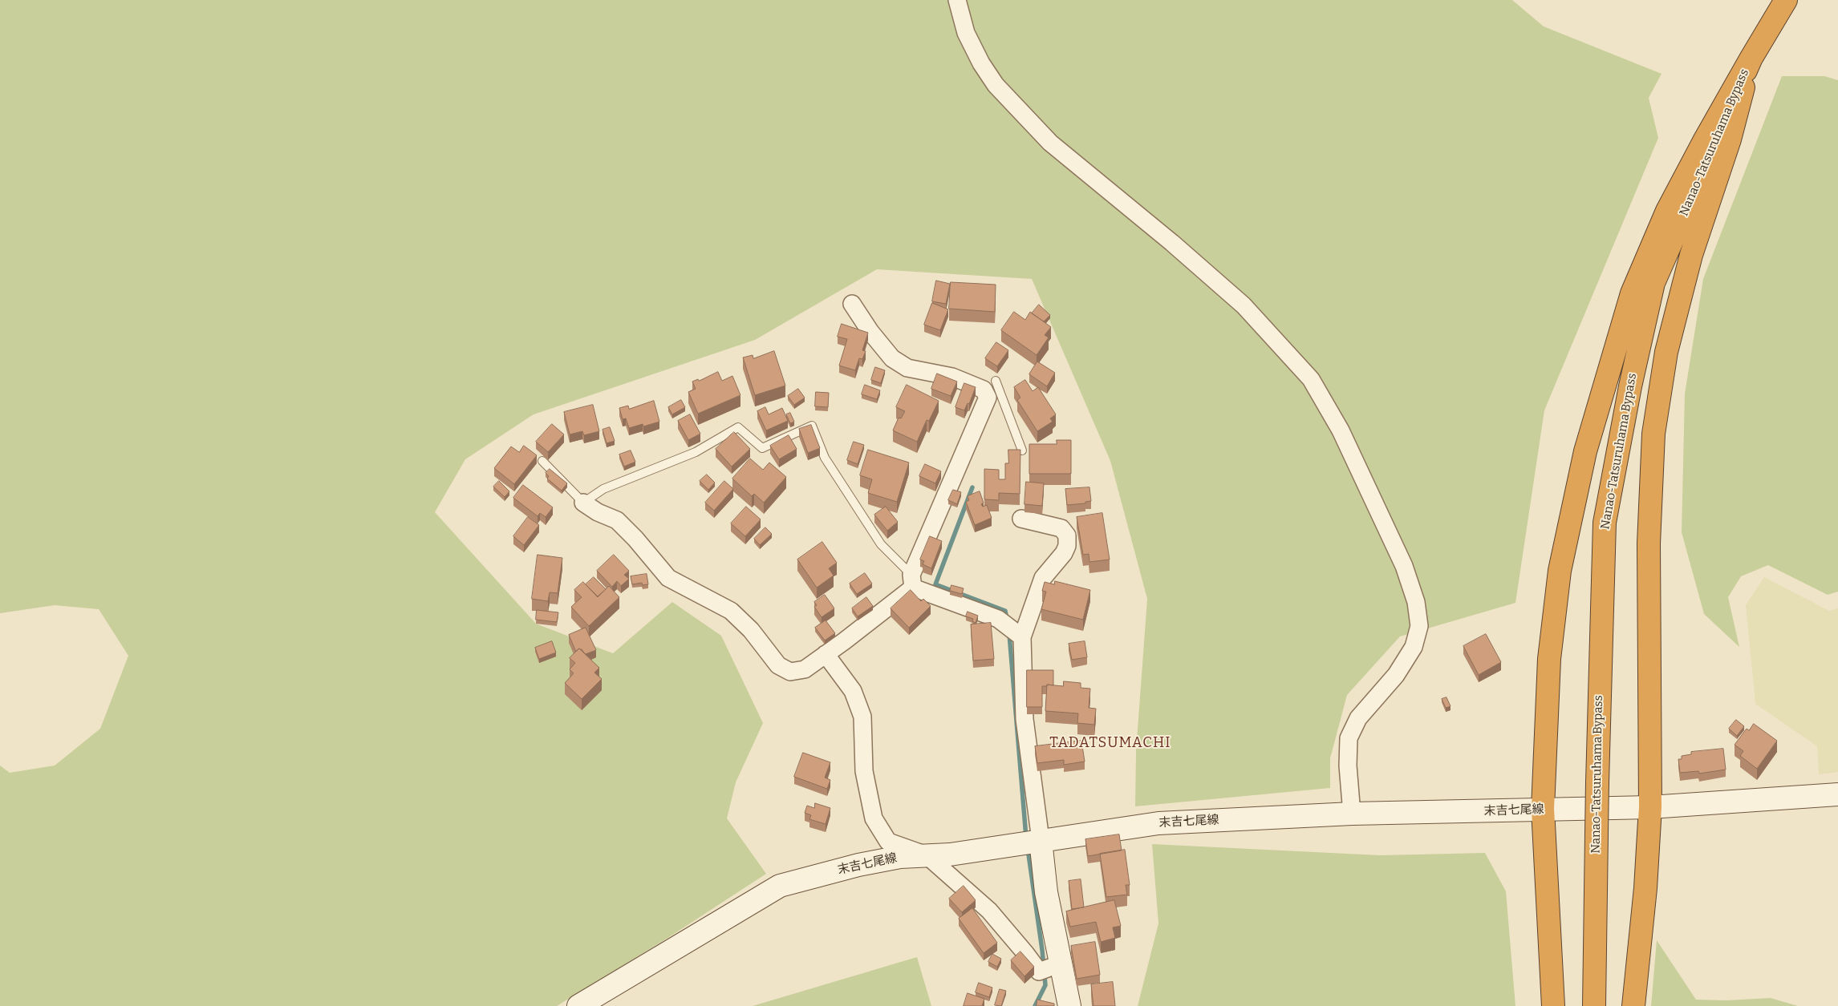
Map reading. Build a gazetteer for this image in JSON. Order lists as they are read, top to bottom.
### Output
{
  "streets": {
    "highway": ["Nanao-Tatsuruhama Bypass"],
    "main road": ["末吉七尾線"]
  },
  "districts": ["TADATSUMACHI"]
}
